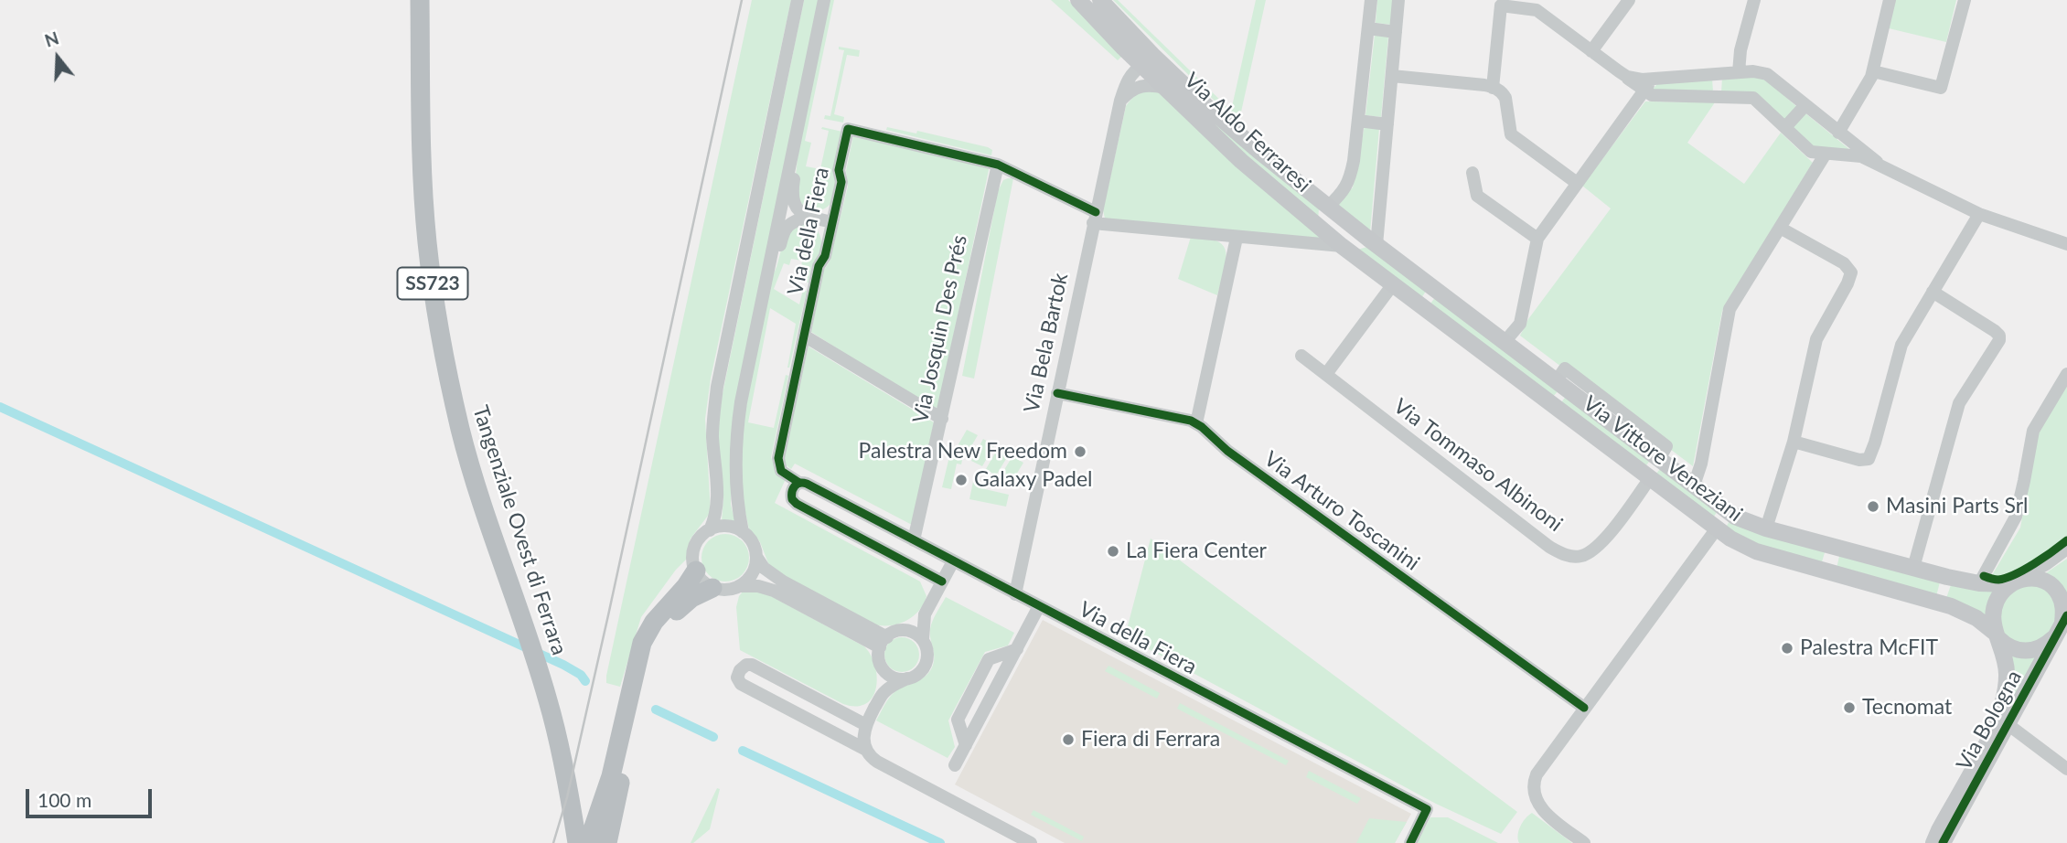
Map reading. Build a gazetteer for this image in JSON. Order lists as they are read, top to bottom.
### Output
{
  "streets": {
    "highway": ["SS723", "Tangenziale Ovest di Ferrara"],
    "main road": ["Via Aldo Ferraresi", "Via Vittore Veneziani", "Via Bologna"],
    "street": [
      "Via della Fiera",
      "Via Josquin Des Prés",
      "Via Bela Bartok",
      "Via Tommaso Albinoni",
      "Via Arturo Toscanini"
    ]
  },
  "crossings": [
    ["Via Aldo Ferraresi", "Via Bela Bartok"],
    ["Via Aldo Ferraresi", "Via Vittore Veneziani"],
    ["Via della Fiera", "Via Josquin Des Prés"],
    ["Via della Fiera", "Via Bela Bartok"],
    ["Via Bela Bartok", "Via Arturo Toscanini"],
    ["Via Vittore Veneziani", "Via Tommaso Albinoni"],
    ["Via Vittore Veneziani", "Via Bologna"]
  ],
  "places": [
    "Palestra New Freedom",
    "Galaxy Padel",
    "Masini Parts Srl",
    "La Fiera Center",
    "Palestra McFIT",
    "Tecnomat",
    "Fiera di Ferrara"
  ],
  "scale_bar": "100 m",
  "north": "top"
}
